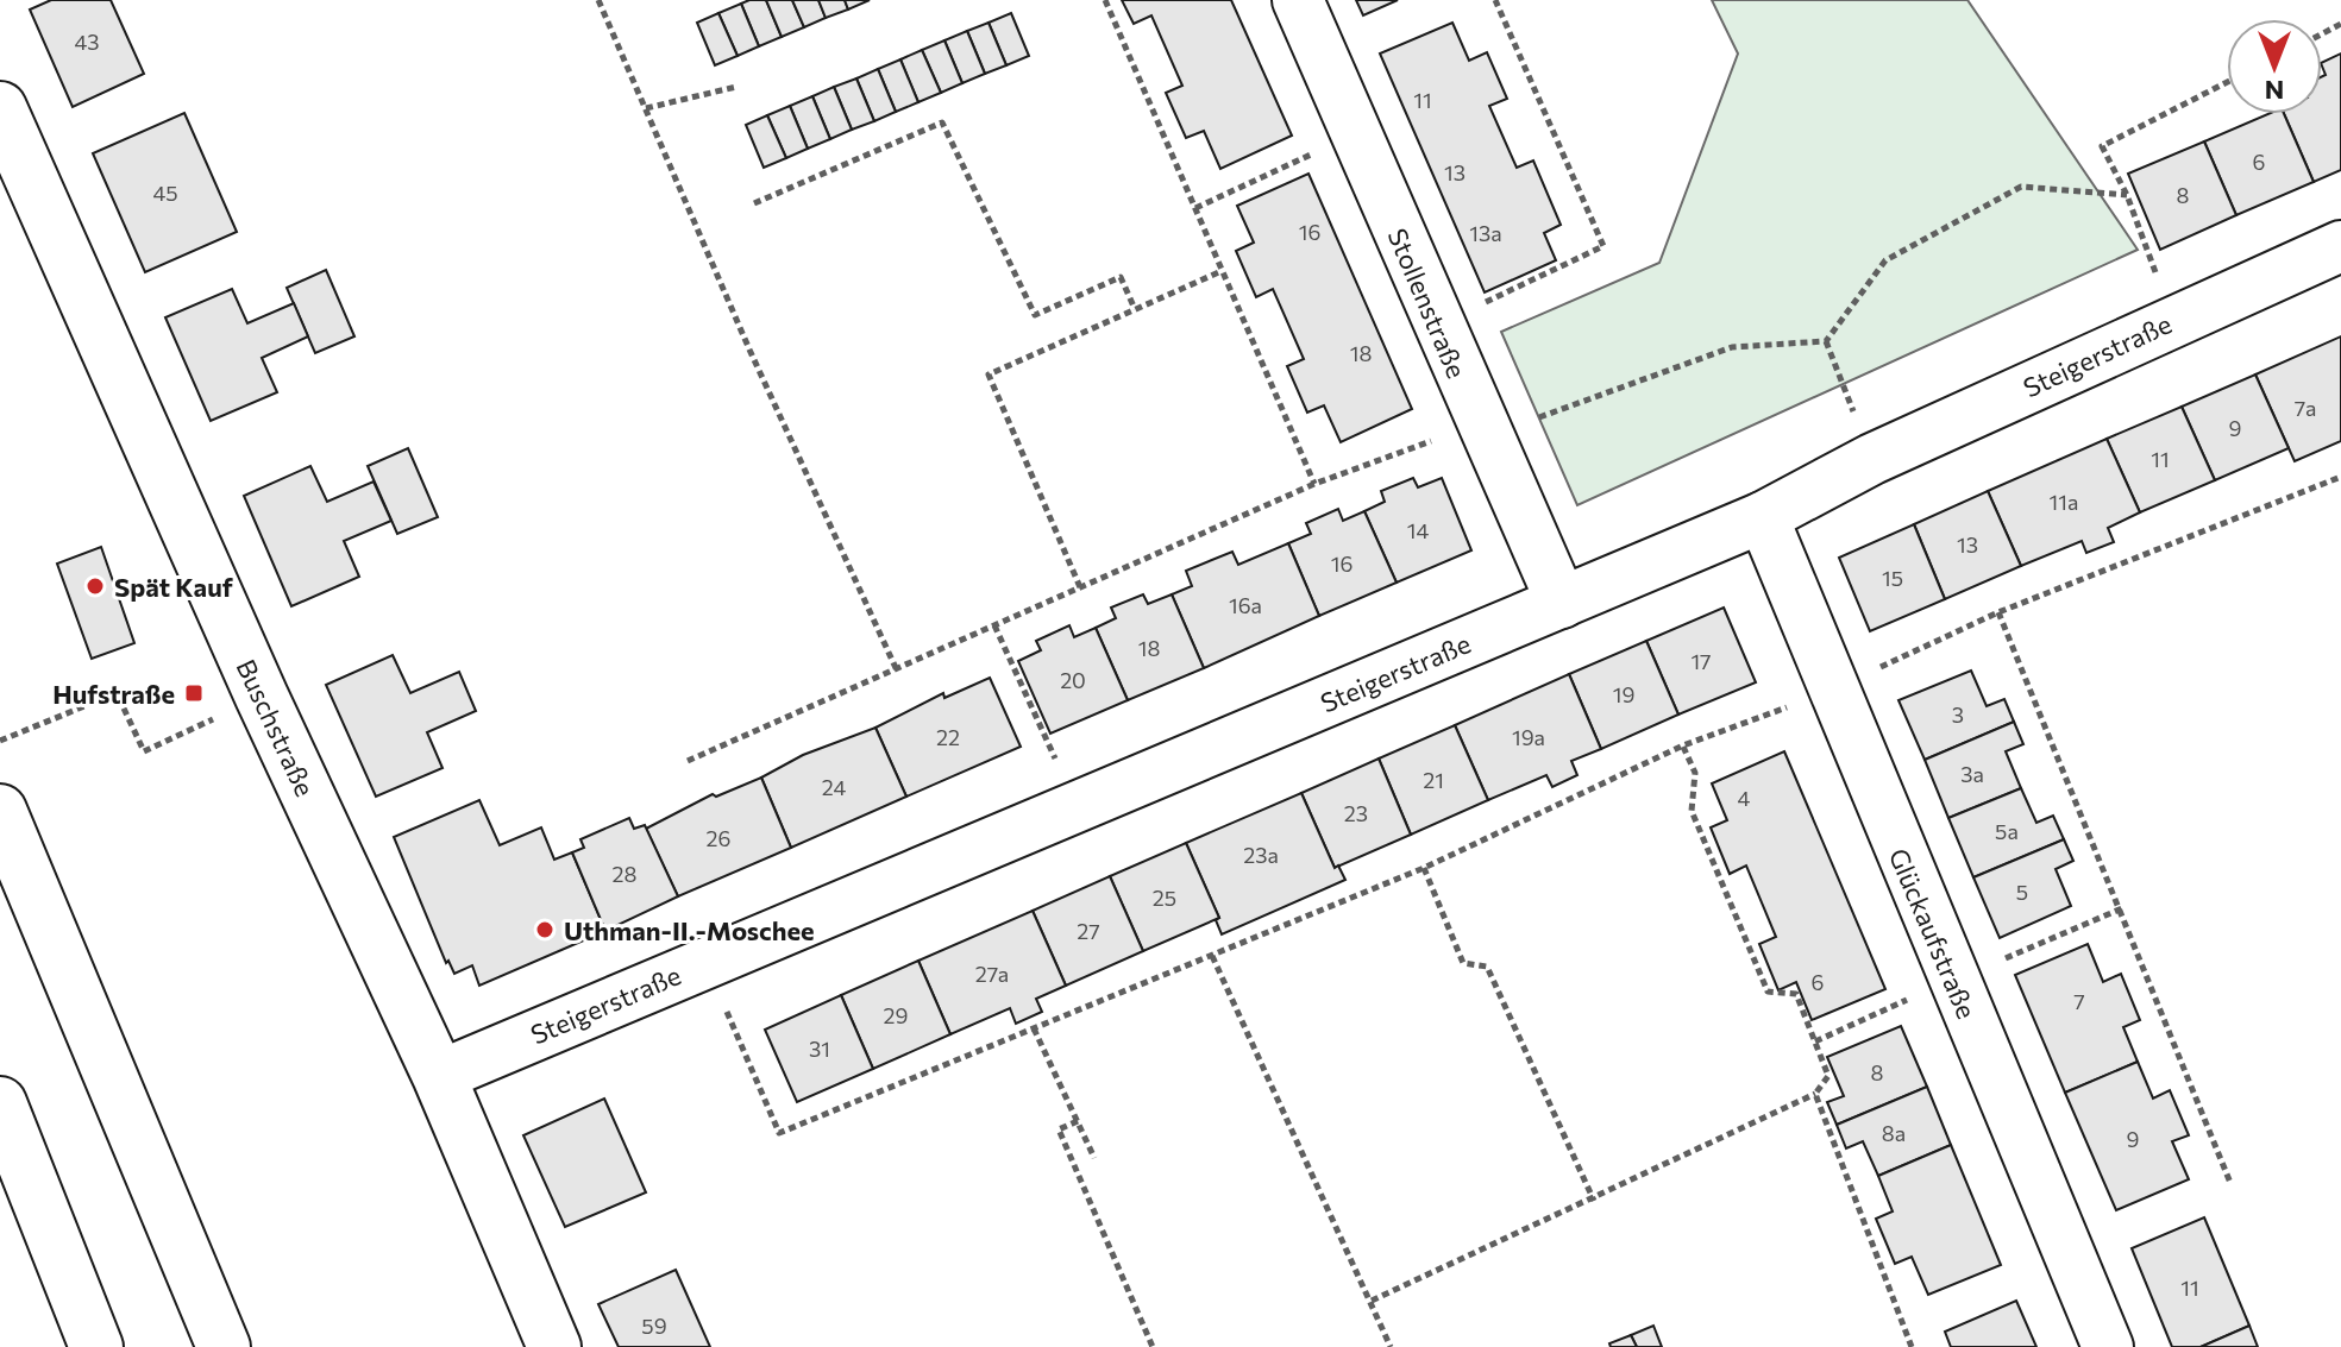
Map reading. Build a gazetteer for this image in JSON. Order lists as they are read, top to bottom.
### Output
{
  "streets": {
    "main road": ["Buschstraße"],
    "street": ["Stollenstraße", "Steigerstraße", "Glückaufstraße"]
  },
  "crossings": [
    ["Stollenstraße", "Steigerstraße"],
    ["Steigerstraße", "Buschstraße"],
    ["Steigerstraße", "Glückaufstraße"]
  ],
  "places": {
    "other": ["Spät Kauf", "Uthman-II.-Moschee"],
    "transit": ["Hufstraße"]
  },
  "house_numbers": [
    "43",
    "11",
    "6",
    "13",
    "45",
    "8",
    "16",
    "13a",
    "18",
    "7a",
    "9",
    "11",
    "11a",
    "14",
    "13",
    "16",
    "15",
    "16a",
    "18",
    "17",
    "20",
    "19",
    "3",
    "22",
    "19a",
    "3a",
    "21",
    "24",
    "4",
    "23",
    "5a",
    "26",
    "23a",
    "28",
    "5",
    "25",
    "27",
    "27a",
    "6",
    "7",
    "29",
    "31",
    "8",
    "8a",
    "9",
    "11",
    "59"
  ],
  "north": "bottom"
}
